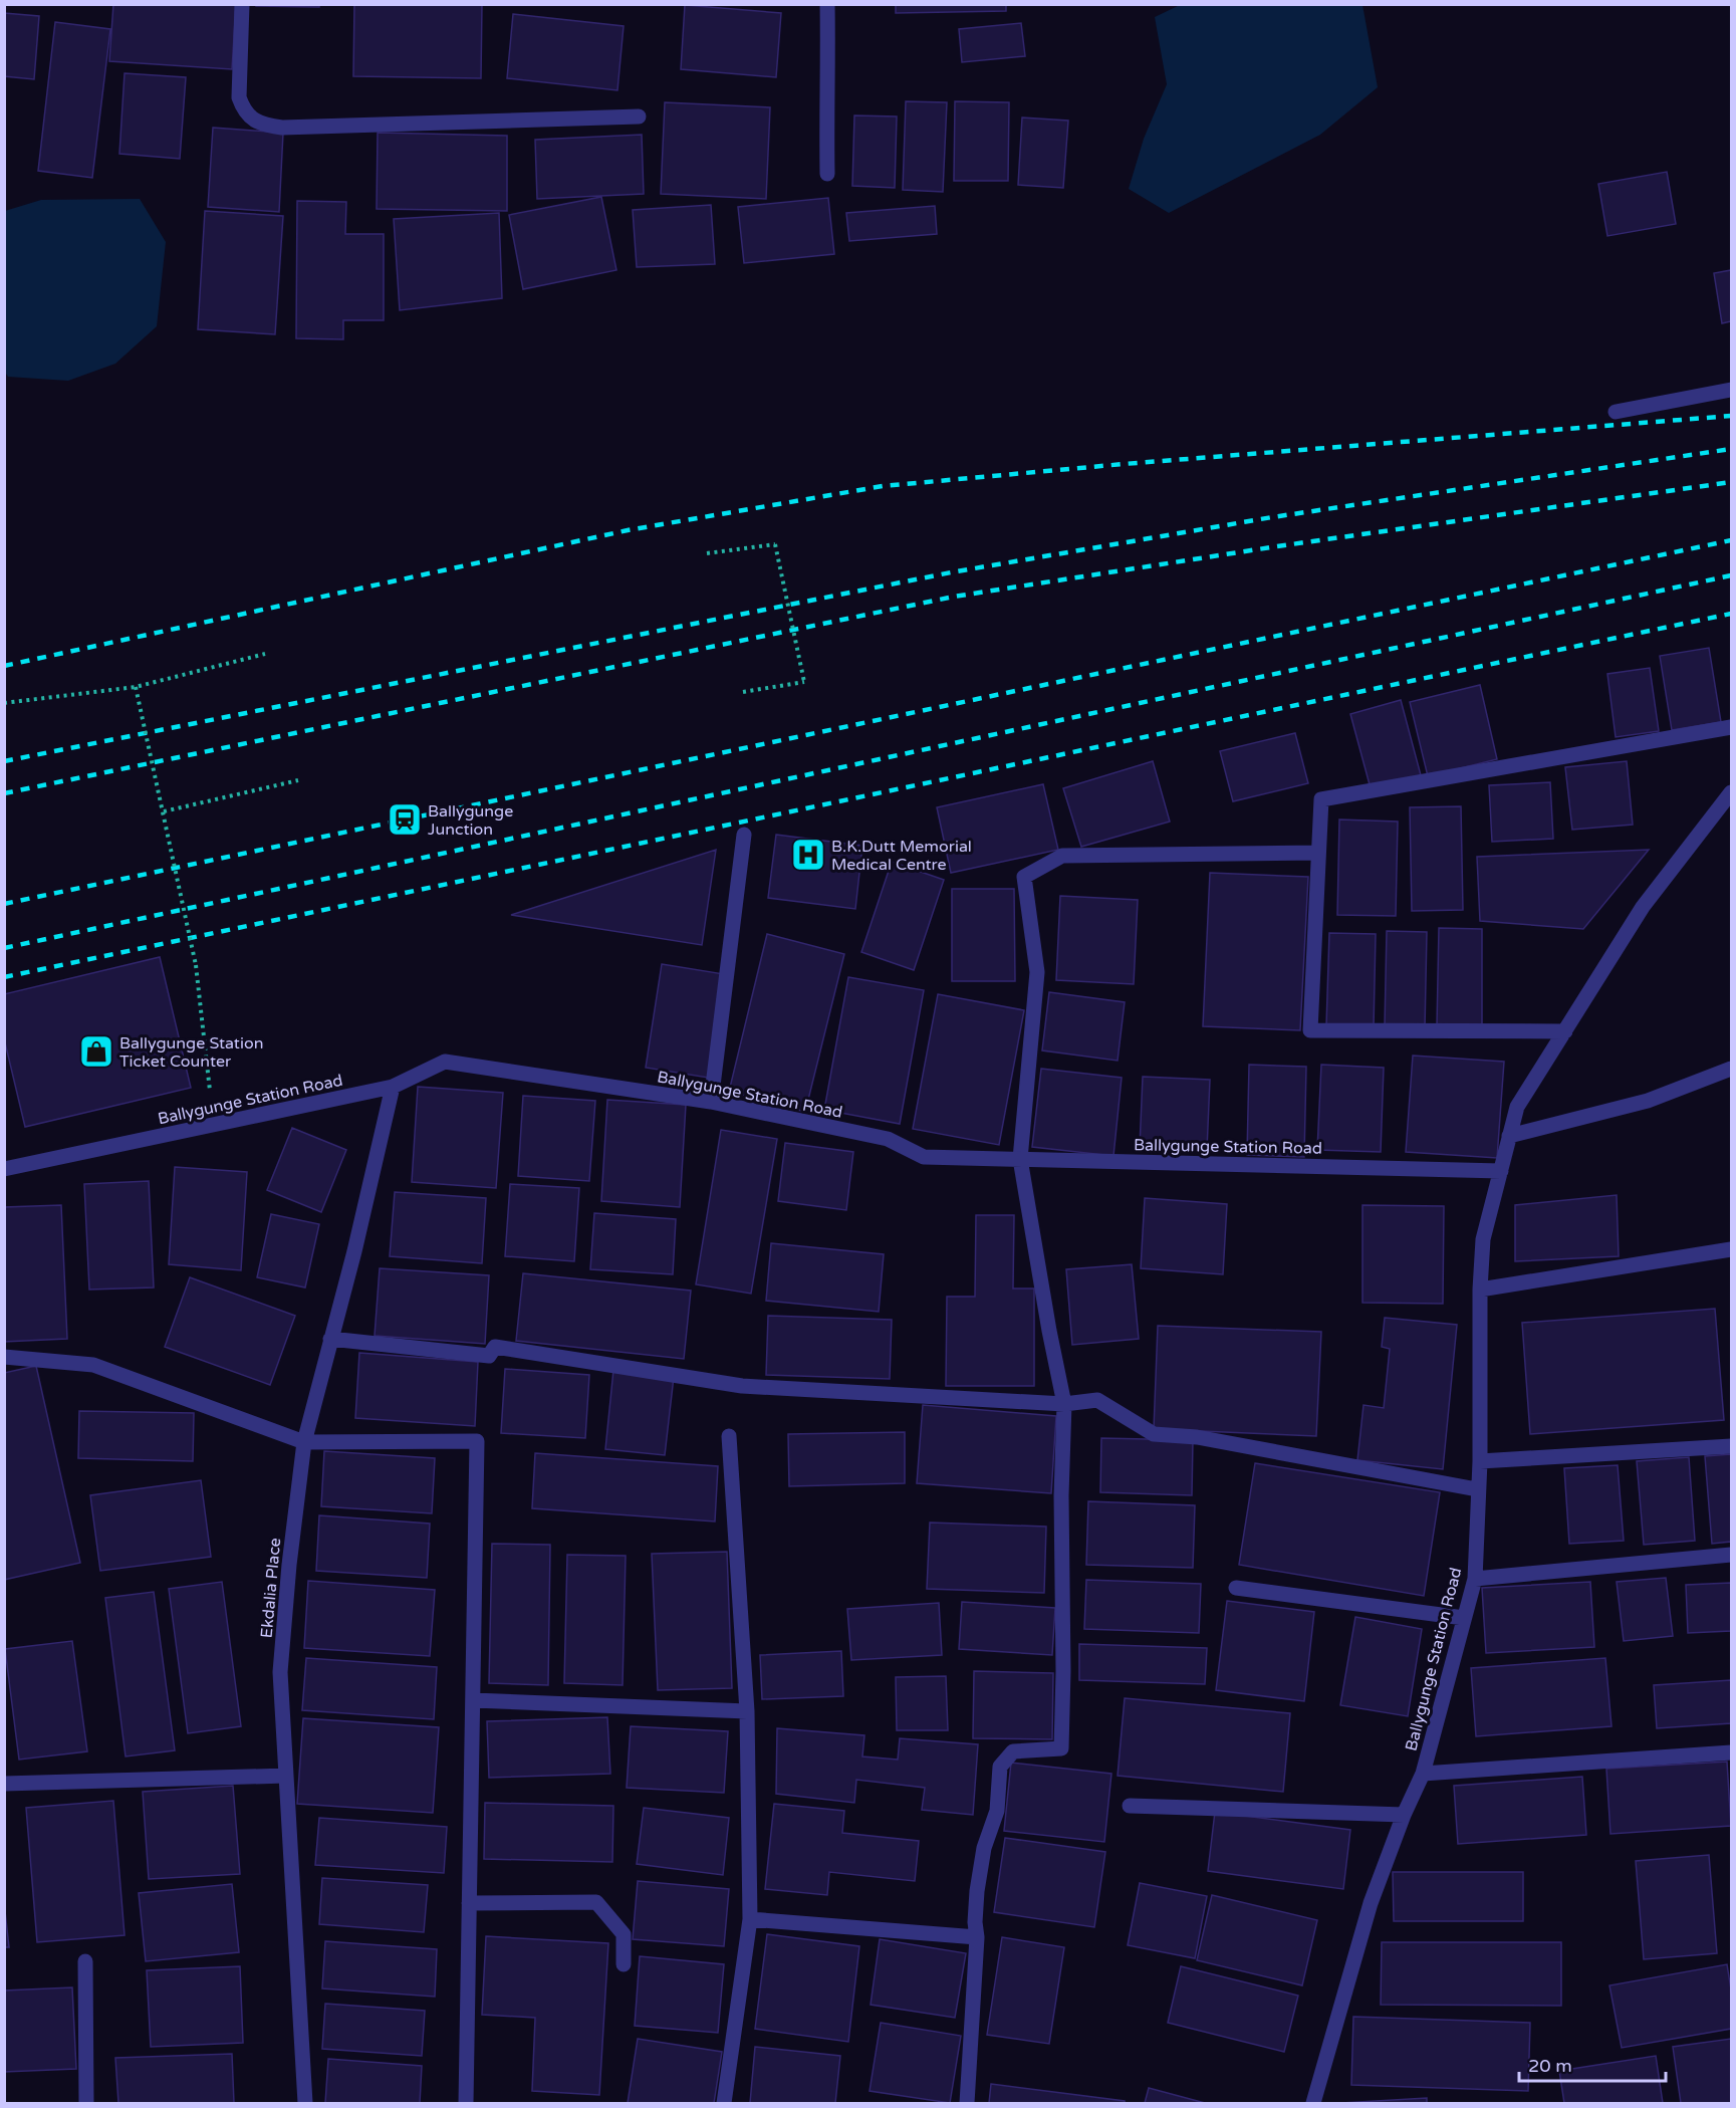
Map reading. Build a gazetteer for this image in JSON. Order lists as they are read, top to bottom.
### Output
{
  "streets": {
    "street": ["Ballygunge Station Road", "Ekdalia Place"]
  },
  "crossings": [
    ["Ballygunge Station Road", "Ekdalia Place"]
  ],
  "places": {
    "station": ["Ballygunge Junction"],
    "hospital": ["B.K.Dutt Memorial Medical Centre"],
    "shop": ["Ballygunge Station Ticket Counter"]
  },
  "scale_bar": "20 m"
}
